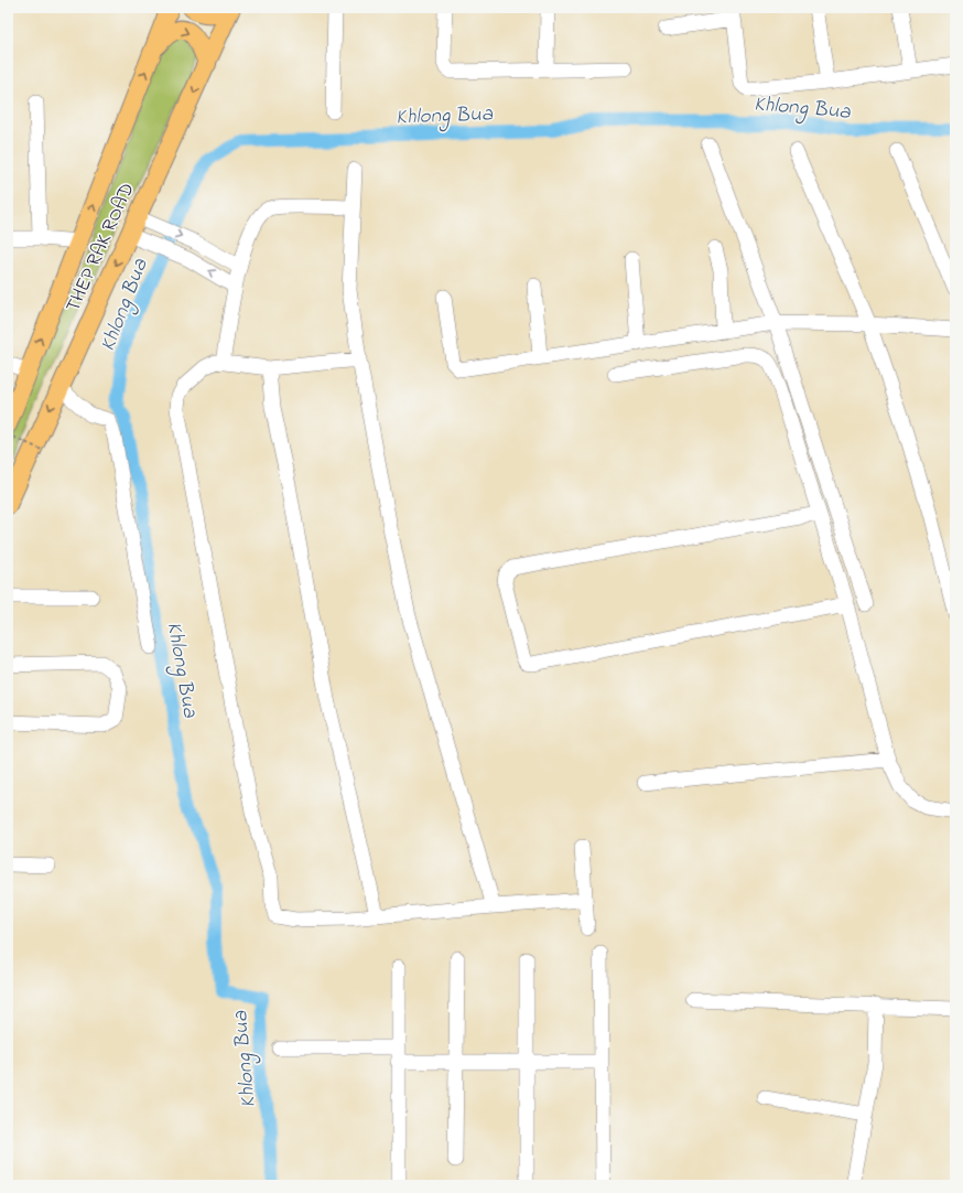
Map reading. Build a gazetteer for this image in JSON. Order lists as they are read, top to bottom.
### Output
{
  "streets": {
    "main road": ["THEP RAK ROAD"]
  },
  "water": ["Khlong Bua"]
}
